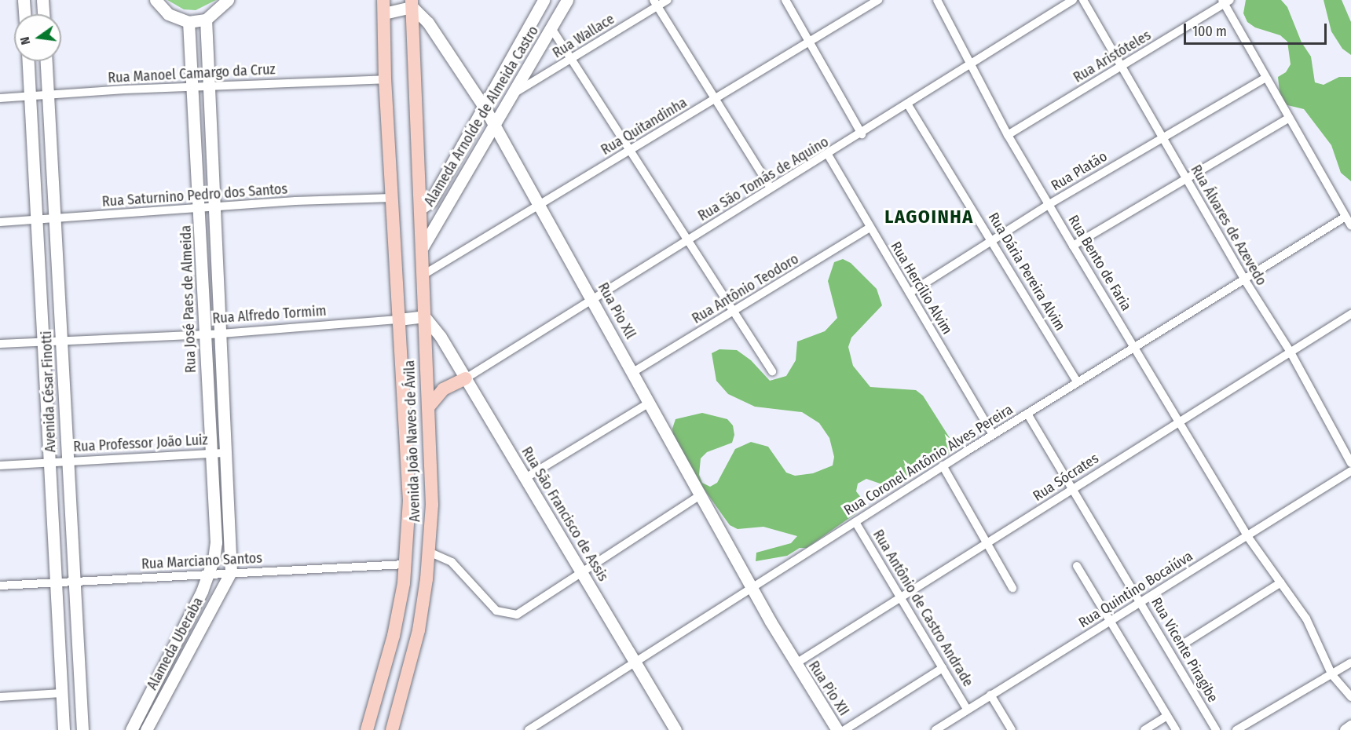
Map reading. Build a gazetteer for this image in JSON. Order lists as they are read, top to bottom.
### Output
{
  "streets": {
    "main road": ["Avenida João Naves de Ávila"],
    "street": [
      "Rua Wallace",
      "Rua Aristóteles",
      "Rua Manoel Camargo da Cruz",
      "Alameda Arnolde de Almeida Castro",
      "Rua Quitandinha",
      "Rua Platão",
      "Rua São Tomás de Aquino",
      "Rua Saturnino Pedro dos Santos",
      "Rua Álvares de Azevedo",
      "Rua Bento de Faria",
      "Rua Dária Pereira Alvim",
      "Rua Hercílio Alvim",
      "Rua Antônio Teodoro",
      "Rua José Paes de Almeida",
      "Rua Pio Xll",
      "Rua Alfredo Tormim",
      "Avenida César Finotti",
      "Rua Professor João Luiz",
      "Rua Coronel Antônio Alves Pereira",
      "Rua Sócrates",
      "Rua São Francisco de Assis",
      "Rua Marciano Santos",
      "Rua Quintino Bocaiúva",
      "Rua Antônio de Castro Andrade",
      "Alameda Uberaba",
      "Rua Vicente Piragibe",
      "Rua Pio XII"
    ]
  },
  "crossings": [
    ["Rua Wallace", "Alameda Arnolde de Almeida Castro"],
    ["Rua Aristóteles", "Rua Álvares de Azevedo"],
    ["Rua Aristóteles", "Rua Bento de Faria"],
    ["Rua Manoel Camargo da Cruz", "Rua José Paes de Almeida"],
    ["Rua Manoel Camargo da Cruz", "Avenida César Finotti"],
    ["Rua Manoel Camargo da Cruz", "Avenida João Naves de Ávila"],
    ["Alameda Arnolde de Almeida Castro", "Rua Pio Xll"],
    ["Alameda Arnolde de Almeida Castro", "Avenida João Naves de Ávila"],
    ["Rua Quitandinha", "Rua Pio Xll"],
    ["Rua Quitandinha", "Avenida João Naves de Ávila"],
    ["Rua Platão", "Rua Álvares de Azevedo"],
    ["Rua Platão", "Rua Bento de Faria"],
    ["Rua Platão", "Rua Dária Pereira Alvim"],
    ["Rua Platão", "Rua Hercílio Alvim"],
    ["Rua São Tomás de Aquino", "Rua Bento de Faria"],
    ["Rua São Tomás de Aquino", "Rua Dária Pereira Alvim"],
    ["Rua São Tomás de Aquino", "Rua Hercílio Alvim"],
    ["Rua São Tomás de Aquino", "Rua Pio Xll"],
    ["Rua São Tomás de Aquino", "Rua São Francisco de Assis"],
    ["Rua Saturnino Pedro dos Santos", "Rua José Paes de Almeida"],
    ["Rua Saturnino Pedro dos Santos", "Avenida César Finotti"],
    ["Rua Saturnino Pedro dos Santos", "Avenida João Naves de Ávila"],
    ["Rua Álvares de Azevedo", "Rua Coronel Antônio Alves Pereira"],
    ["Rua Álvares de Azevedo", "Rua Sócrates"],
    ["Rua Bento de Faria", "Rua Coronel Antônio Alves Pereira"],
    ["Rua Bento de Faria", "Rua Sócrates"],
    ["Rua Bento de Faria", "Rua Quintino Bocaiúva"],
    ["Rua Dária Pereira Alvim", "Rua Coronel Antônio Alves Pereira"],
    ["Rua Hercílio Alvim", "Rua Antônio Teodoro"],
    ["Rua Hercílio Alvim", "Rua Coronel Antônio Alves Pereira"],
    ["Rua Antônio Teodoro", "Rua Pio Xll"],
    ["Rua José Paes de Almeida", "Rua Alfredo Tormim"],
    ["Rua José Paes de Almeida", "Rua Professor João Luiz"],
    ["Rua José Paes de Almeida", "Rua Marciano Santos"],
    ["Rua José Paes de Almeida", "Alameda Uberaba"],
    ["Rua Pio Xll", "Avenida João Naves de Ávila"],
    ["Rua Pio Xll", "Rua Coronel Antônio Alves Pereira"],
    ["Rua Pio Xll", "Rua Sócrates"],
    ["Rua Pio Xll", "Rua Pio XII"],
    ["Rua Alfredo Tormim", "Avenida César Finotti"],
    ["Rua Alfredo Tormim", "Avenida João Naves de Ávila"],
    ["Avenida César Finotti", "Rua Professor João Luiz"],
    ["Avenida César Finotti", "Rua Marciano Santos"],
    ["Avenida João Naves de Ávila", "Rua São Francisco de Assis"],
    ["Avenida João Naves de Ávila", "Rua Marciano Santos"],
    ["Rua Coronel Antônio Alves Pereira", "Rua São Francisco de Assis"],
    ["Rua Coronel Antônio Alves Pereira", "Rua Antônio de Castro Andrade"],
    ["Rua Coronel Antônio Alves Pereira", "Rua Vicente Piragibe"],
    ["Rua Sócrates", "Rua Antônio de Castro Andrade"],
    ["Rua Sócrates", "Rua Vicente Piragibe"],
    ["Rua Sócrates", "Rua Pio XII"],
    ["Rua Marciano Santos", "Alameda Uberaba"],
    ["Rua Quintino Bocaiúva", "Rua Antônio de Castro Andrade"],
    ["Rua Quintino Bocaiúva", "Rua Vicente Piragibe"]
  ],
  "districts": ["LAGOINHA"],
  "scale_bar": "100 m",
  "north": "left"
}
